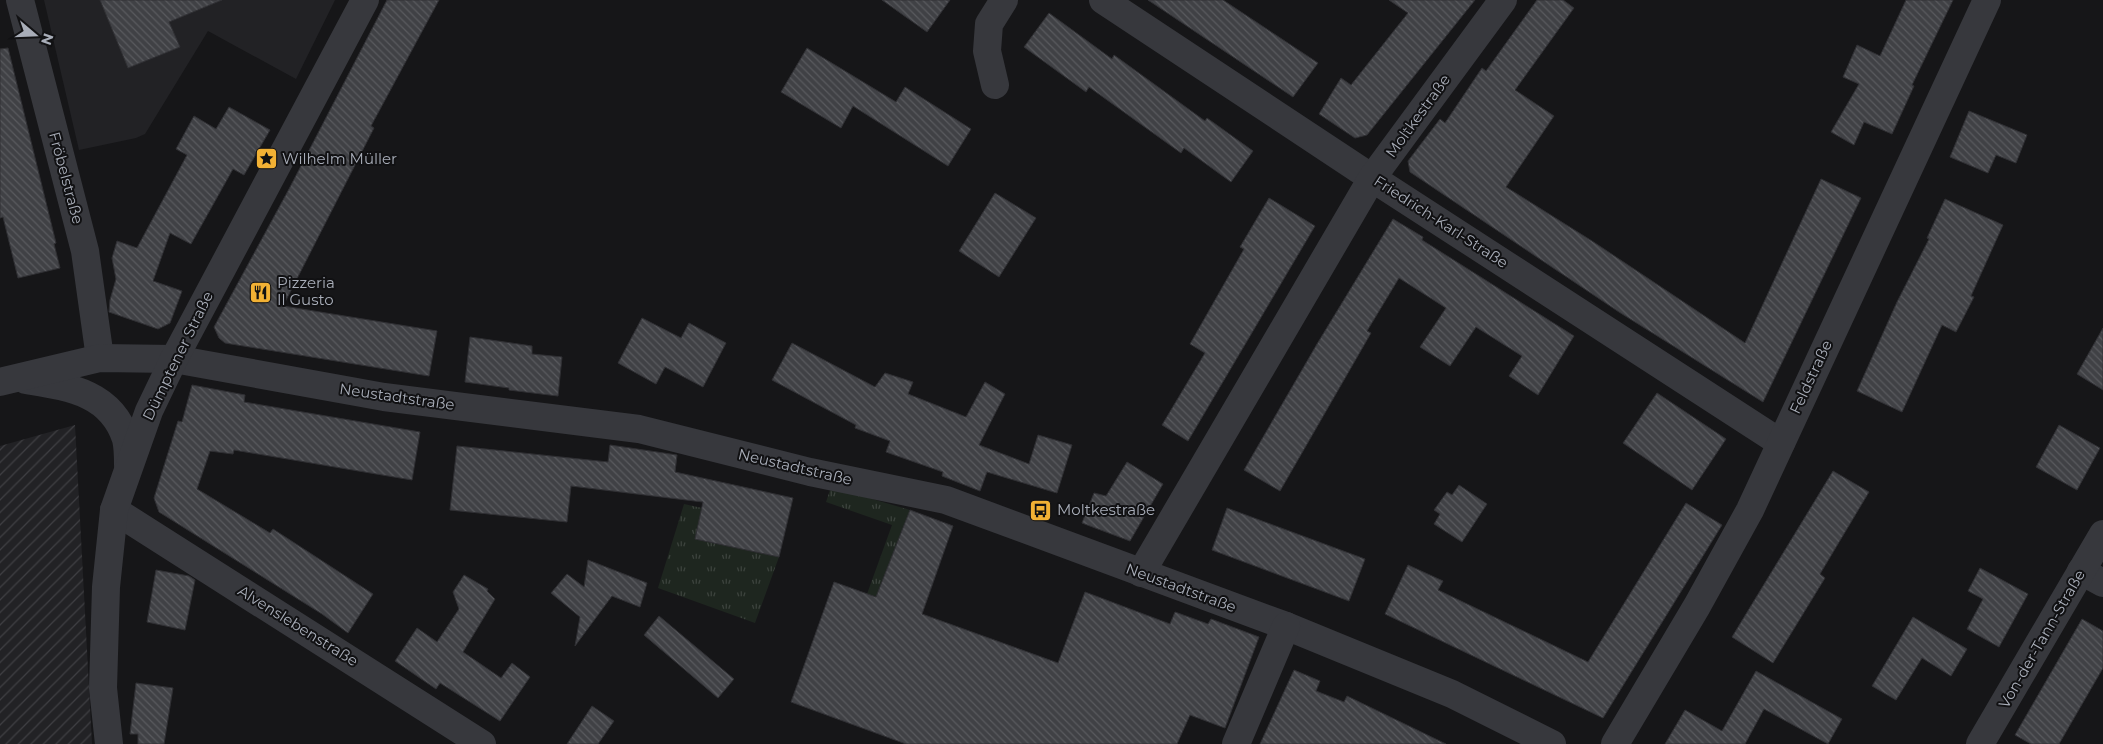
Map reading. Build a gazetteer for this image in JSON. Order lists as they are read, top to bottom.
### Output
{
  "streets": {
    "street": [
      "Moltkestraße",
      "Fröbelstraße",
      "Friedrich-Karl-Straße",
      "Dümptener Straße",
      "Feldstraße",
      "Neustadtstraße",
      "Alvenslebenstraße",
      "Von-der-Tann-Straße"
    ]
  },
  "crossings": [
    ["Moltkestraße", "Friedrich-Karl-Straße"],
    ["Moltkestraße", "Neustadtstraße"],
    ["Fröbelstraße", "Neustadtstraße"],
    ["Friedrich-Karl-Straße", "Feldstraße"],
    ["Dümptener Straße", "Neustadtstraße"],
    ["Dümptener Straße", "Alvenslebenstraße"]
  ],
  "places": {
    "place": ["Wilhelm Müller"],
    "restaurant": ["Pizzeria Il Gusto"],
    "bus stop": ["Moltkestraße"]
  },
  "north": "right"
}
